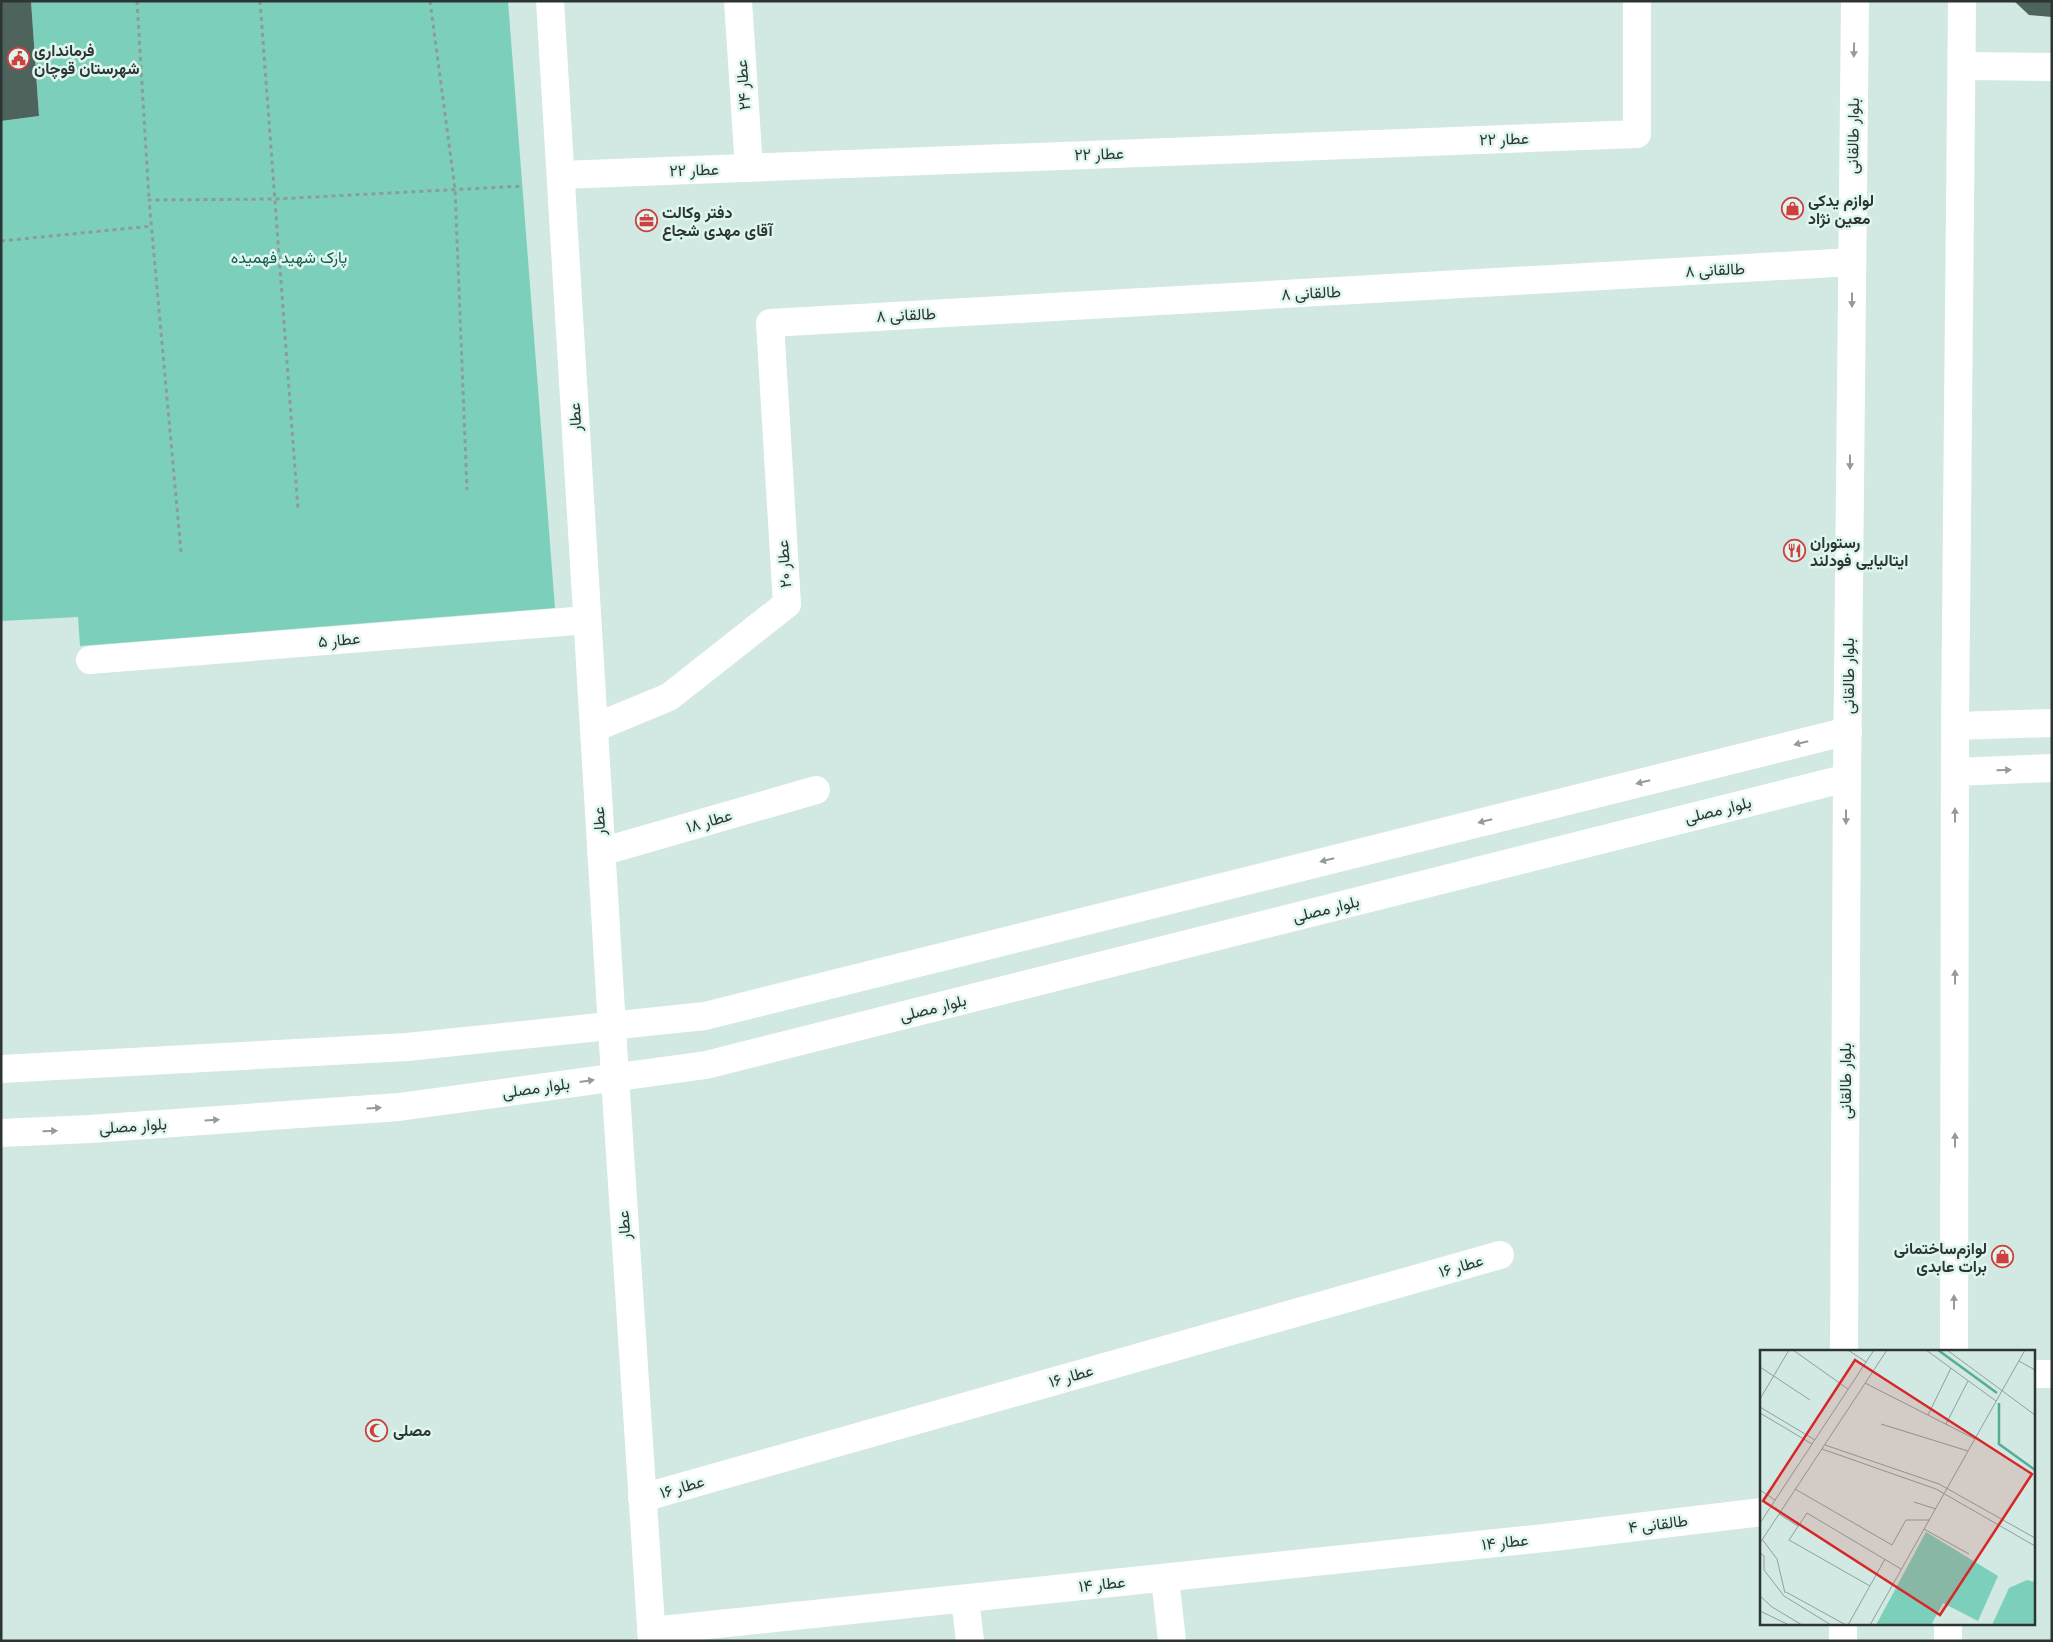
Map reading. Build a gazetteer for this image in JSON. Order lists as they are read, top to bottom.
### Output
{
  "streets": {
    "street": [
      "عطار ۲۴",
      "بلوار طالقانی",
      "عطار ۲۲",
      "طالقانی ۸",
      "عطار",
      "عطار ۲۰",
      "عطار ۵",
      "بلوار مصلی",
      "عطار ۱۸",
      "عطار ۱۶",
      "طالقانی ۴",
      "عطار ۱۴"
    ]
  },
  "crossings": [
    ["عطار ۲۴", "عطار ۲۲"],
    ["بلوار طالقانی", "طالقانی ۸"],
    ["بلوار طالقانی", "بلوار مصلی"],
    ["عطار ۲۲", "عطار"],
    ["طالقانی ۸", "عطار ۲۰"],
    ["عطار", "عطار ۲۰"],
    ["عطار", "عطار ۵"],
    ["عطار", "بلوار مصلی"],
    ["عطار", "عطار ۱۸"],
    ["عطار", "عطار ۱۶"],
    ["عطار", "عطار ۱۴"],
    ["طالقانی ۴", "عطار ۱۴"]
  ],
  "parks": ["پارک شهید فهمیده"],
  "places": {
    "public building": ["فرمانداری شهرستان قوچان"],
    "shop": ["لوازم یدکی معین نژاد", "لوازم‌ساختمانی برات عابدی"],
    "office": ["دفتر وکالت آقای مهدی شجاع"],
    "restaurant": ["رستوران ایتالیایی فودلند"],
    "mosque": ["مصلی"]
  }
}
